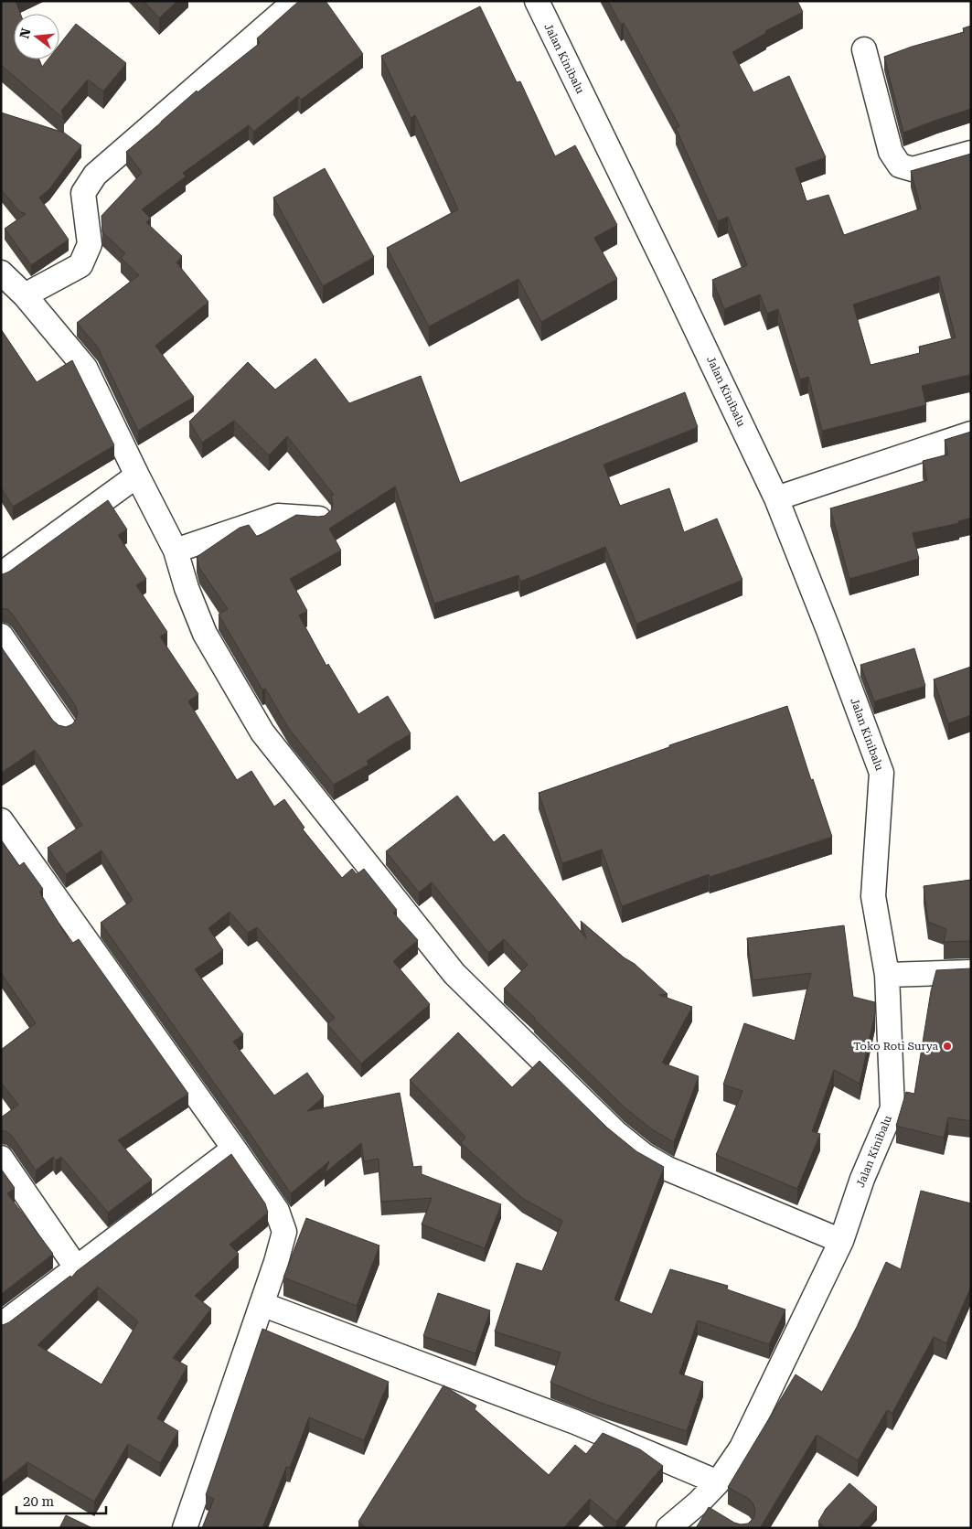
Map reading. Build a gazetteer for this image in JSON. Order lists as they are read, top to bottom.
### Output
{
  "streets": {
    "street": ["Jalan Kinibalu"]
  },
  "places": ["Toko Roti Surya"],
  "scale_bar": "20 m",
  "north": "left"
}
